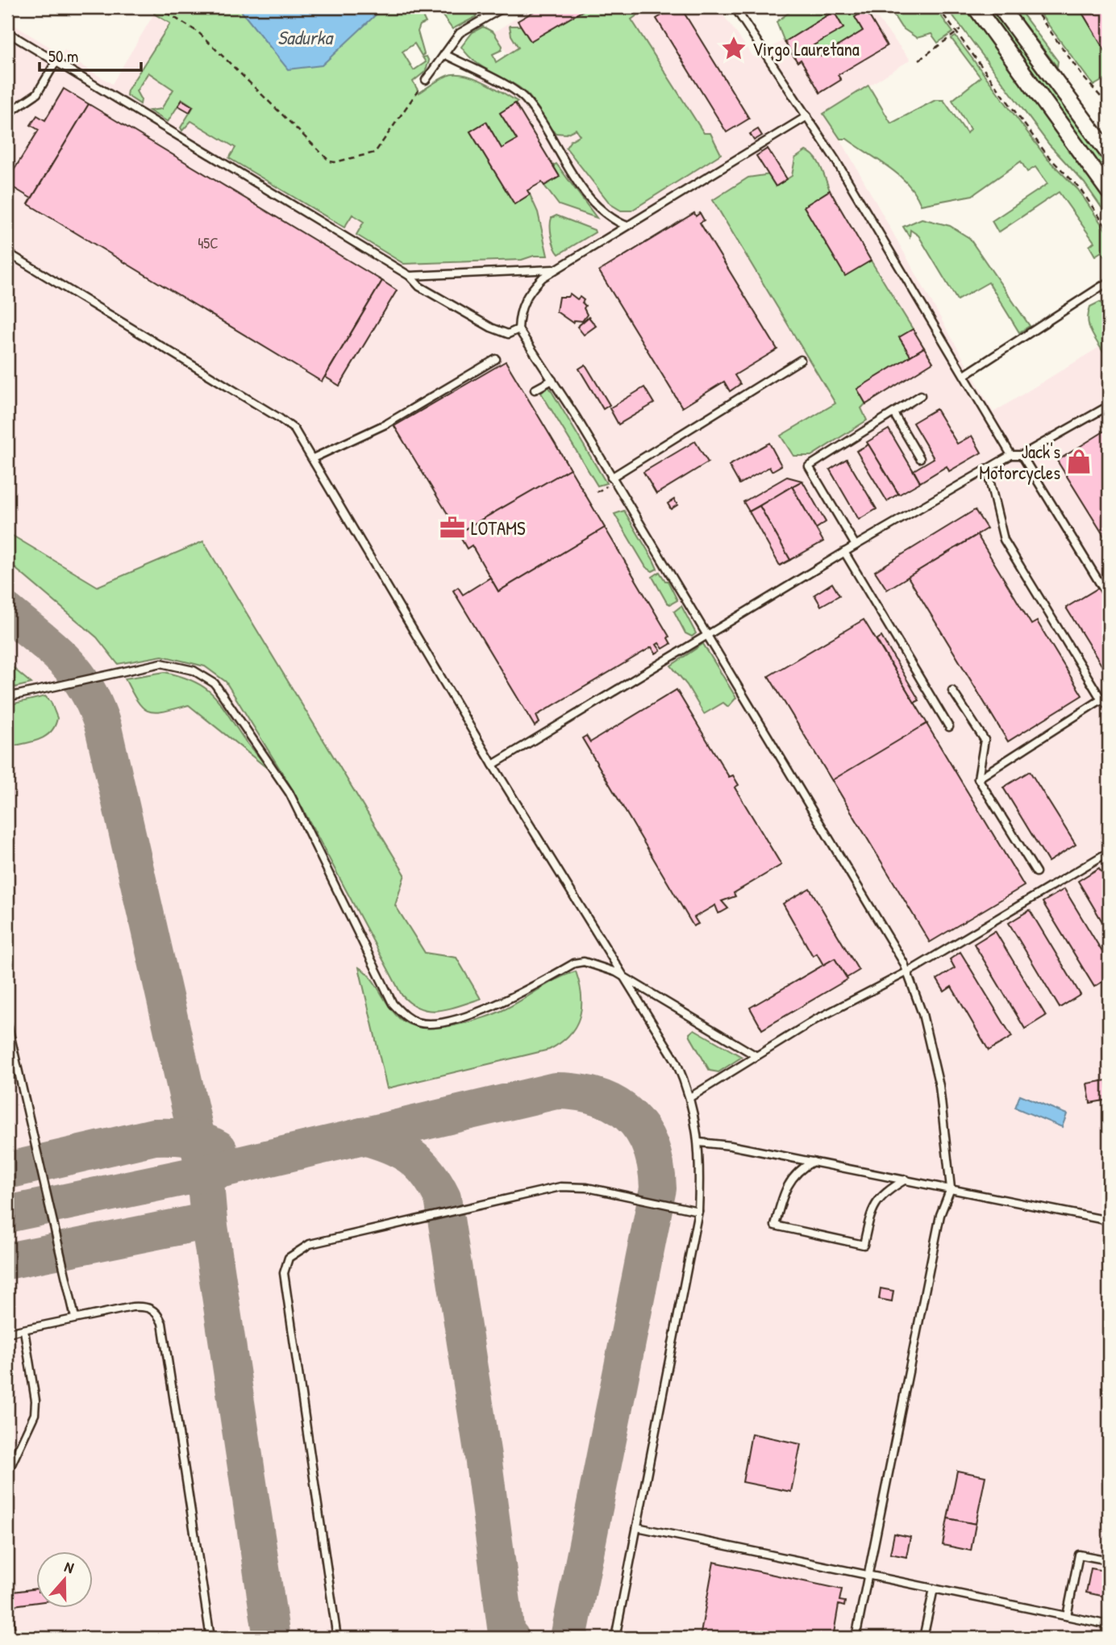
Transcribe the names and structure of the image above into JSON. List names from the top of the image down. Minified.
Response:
{"water":["Sadurka"],"places":{"place":["Virgo Lauretana"],"shop":["Jack's Motorcycles"],"office":["LOTAMS"]},"house_numbers":["45C"],"scale_bar":"50 m","north":"top"}
